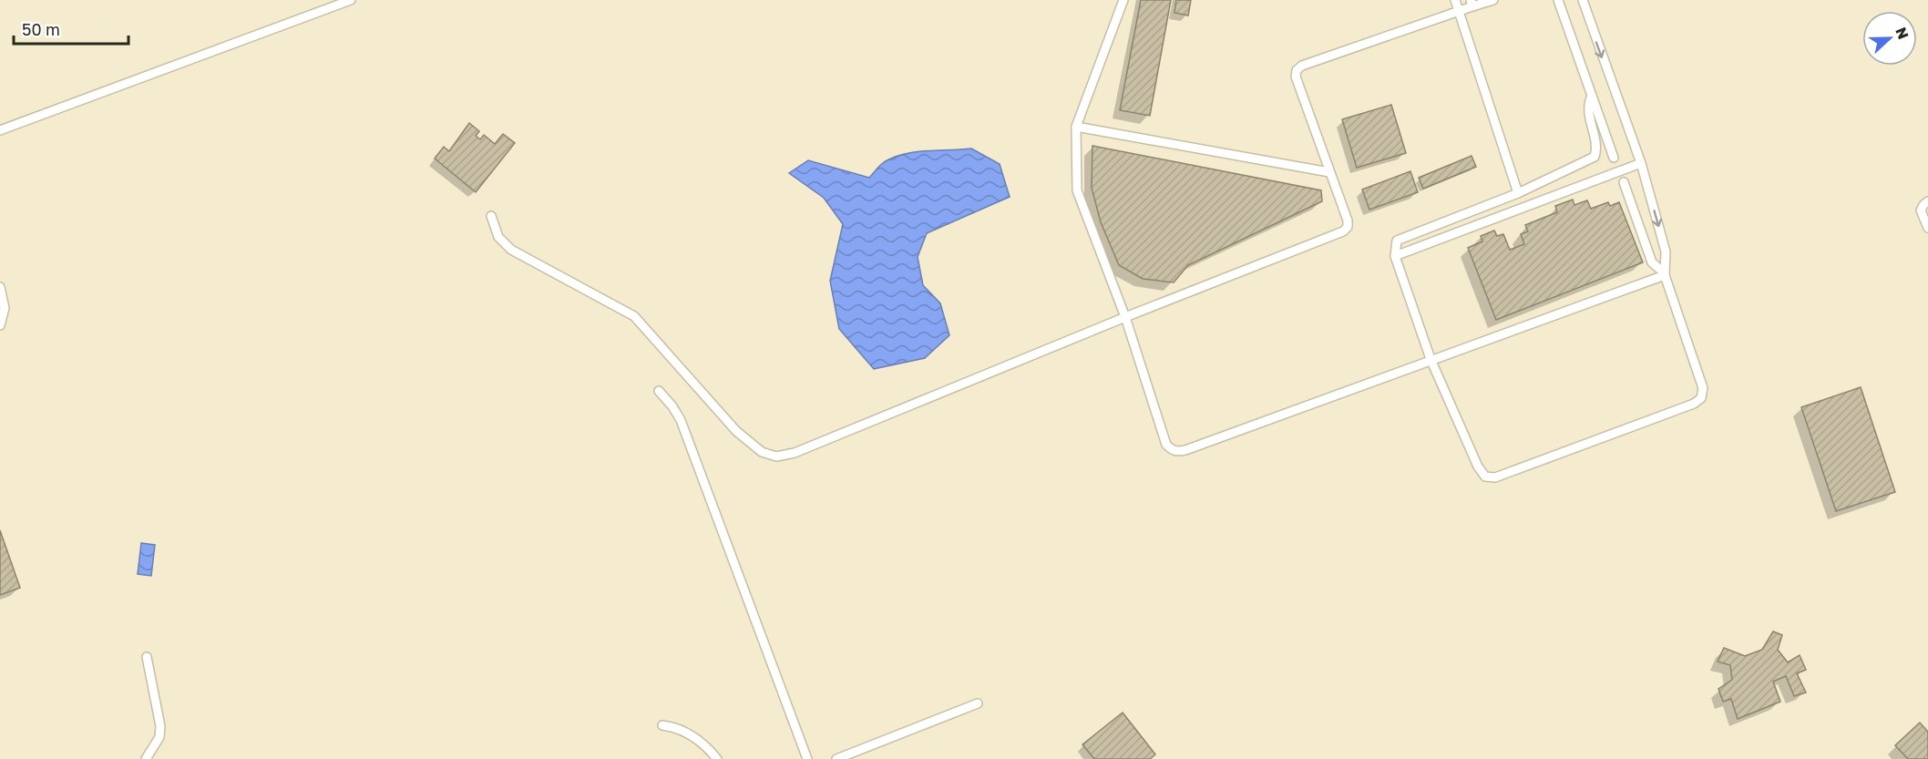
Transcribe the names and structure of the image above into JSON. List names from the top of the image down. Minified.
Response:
{"scale_bar":"50 m","north":"right"}
